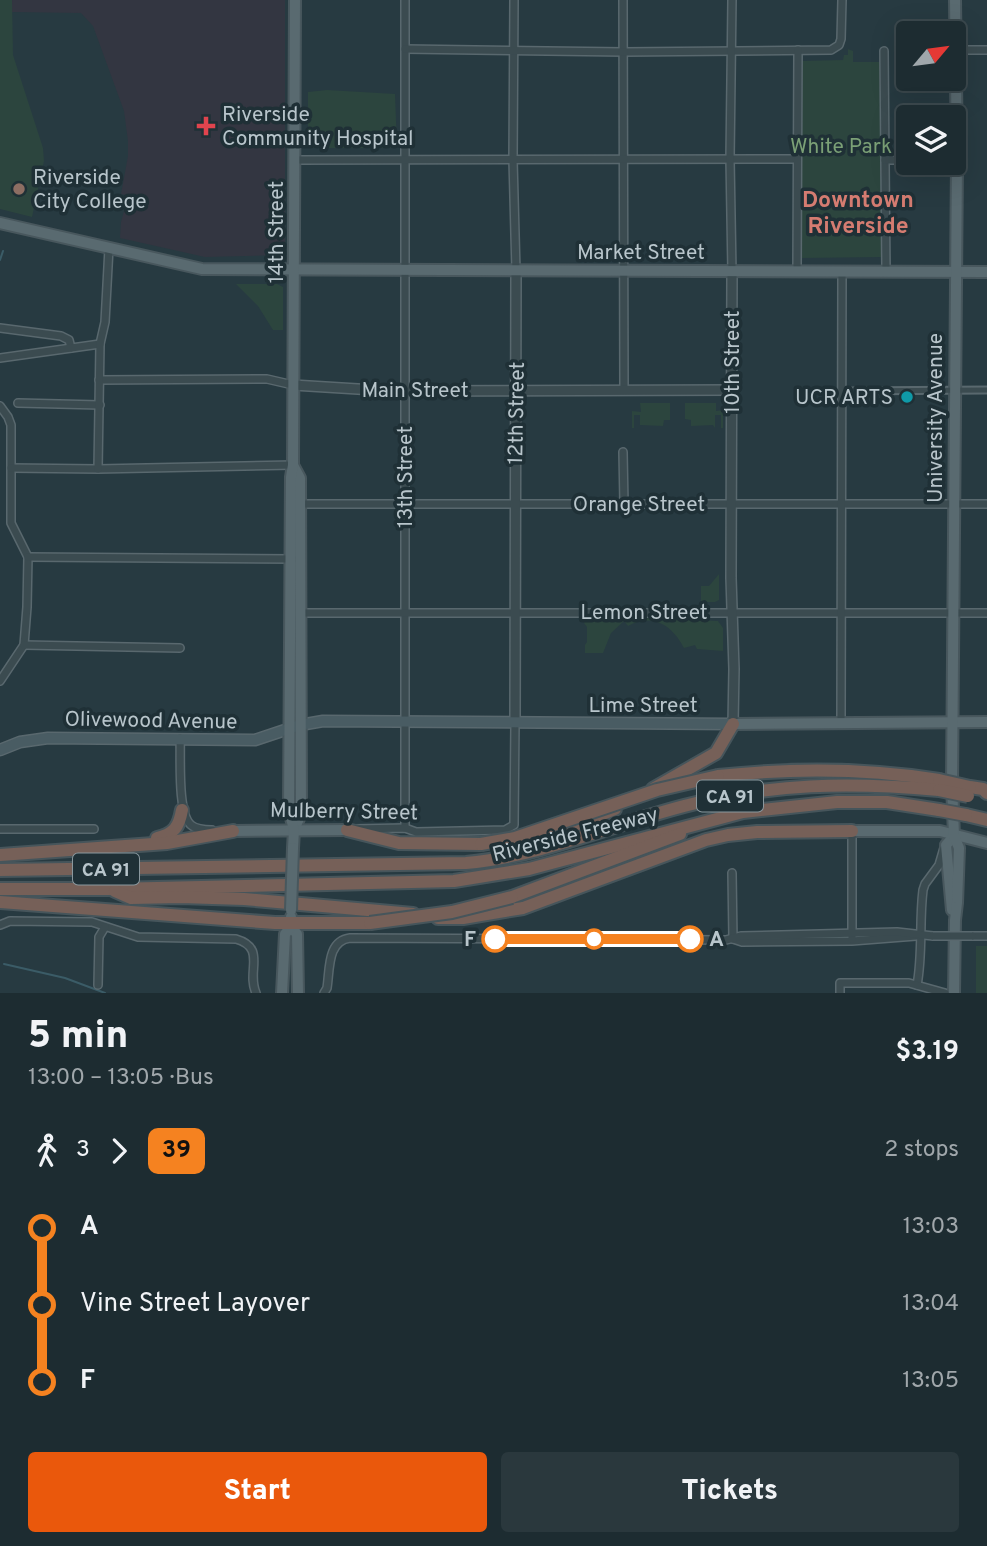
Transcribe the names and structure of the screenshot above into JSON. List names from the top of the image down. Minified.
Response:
{"streets":{"highway":["CA 91","Riverside Freeway"],"main road":["14th Street","Market Street","University Avenue","Lime Street","Olivewood Avenue","Mulberry Street"],"street":["10th Street","Main Street","12th Street","13th Street","Orange Street","Lemon Street"]},"crossings":[["14th Street","Market Street"],["14th Street","Main Street"],["14th Street","Orange Street"],["14th Street","Lemon Street"],["14th Street","Lime Street"],["14th Street","Olivewood Avenue"],["14th Street","Mulberry Street"],["Market Street","10th Street"],["Market Street","12th Street"],["Market Street","University Avenue"],["Market Street","13th Street"],["10th Street","Main Street"],["10th Street","Orange Street"],["10th Street","Lemon Street"],["10th Street","Lime Street"],["Main Street","12th Street"],["Main Street","13th Street"],["12th Street","Orange Street"],["12th Street","Lemon Street"],["12th Street","Lime Street"],["12th Street","Mulberry Street"],["University Avenue","Orange Street"],["University Avenue","Lemon Street"],["University Avenue","Lime Street"],["13th Street","Orange Street"],["13th Street","Lemon Street"],["13th Street","Lime Street"],["13th Street","Mulberry Street"],["Lime Street","Olivewood Avenue"]],"districts":["Downtown Riverside"],"parks":["White Park"],"places":{"health":["Riverside Community Hospital"],"other":["Riverside City College","UCR ARTS","F","A"]},"lines":["bus line 39"],"north":"top right","page":{"heading":["5 min","13:00 – 13:05 · Bus","$3.19"],"legs":["3","39","2 stops"],"list":[{"name":"A","value":"13:03"},{"name":"Vine Street Layover","value":"13:04"},{"name":"F","value":"13:05"}],"buttons":["Start","Tickets"]}}
